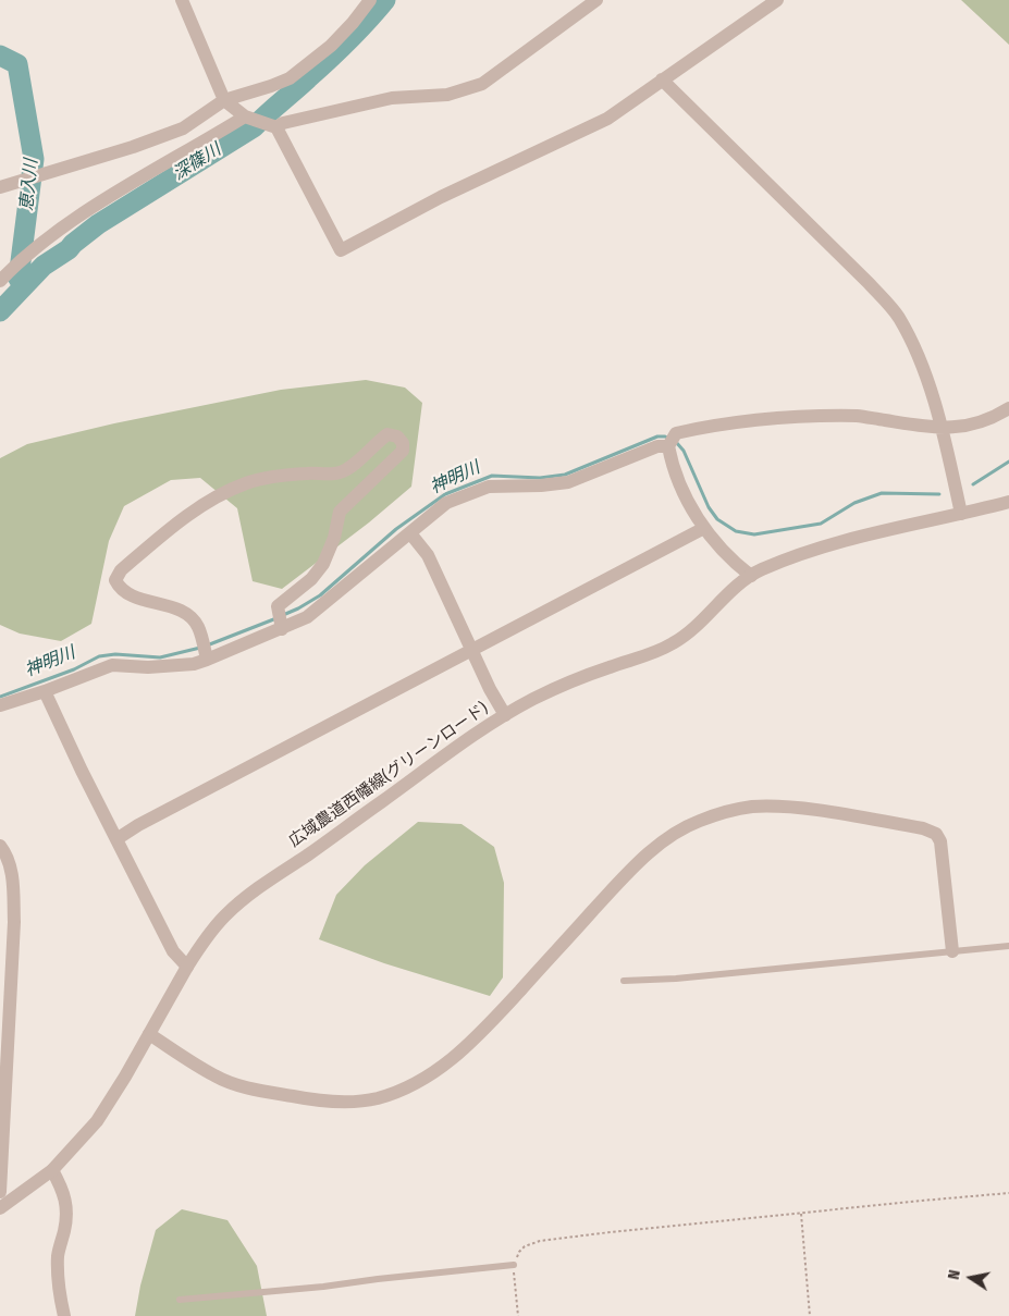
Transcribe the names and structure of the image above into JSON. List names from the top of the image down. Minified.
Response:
{"streets":{"street":["広域農道西幡線(グリーンロード)"]},"water":["深篠川","恵入川","神明川"],"north":"left"}
